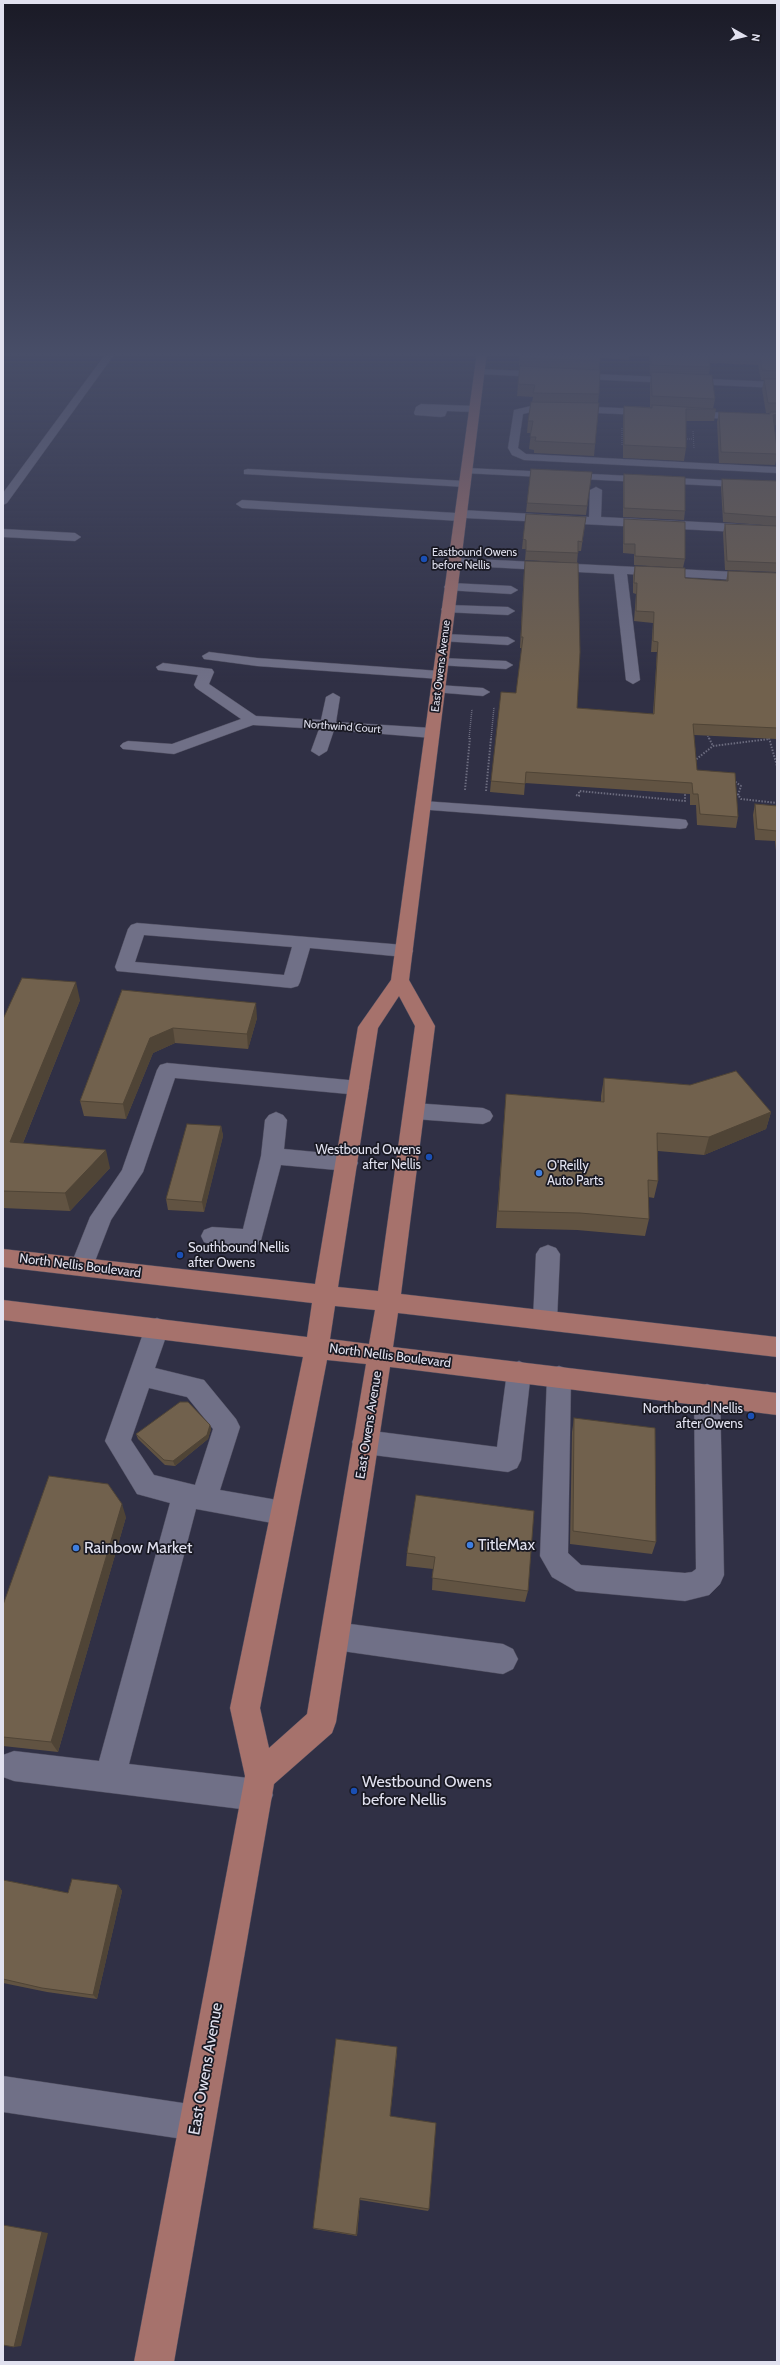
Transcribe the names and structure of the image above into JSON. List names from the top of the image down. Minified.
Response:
{"streets":{"main road":["East Owens Avenue","North Nellis Boulevard"],"street":["Northwind Court"]},"crossings":[["East Owens Avenue","Northwind Court"],["East Owens Avenue","North Nellis Boulevard"]],"places":["Eastbound Owens before Nellis","Westbound Owens after Nellis","O'Reilly Auto Parts","Southbound Nellis after Owens","Northbound Nellis after Owens","TitleMax","Rainbow Market","Westbound Owens before Nellis"],"north":"right"}
